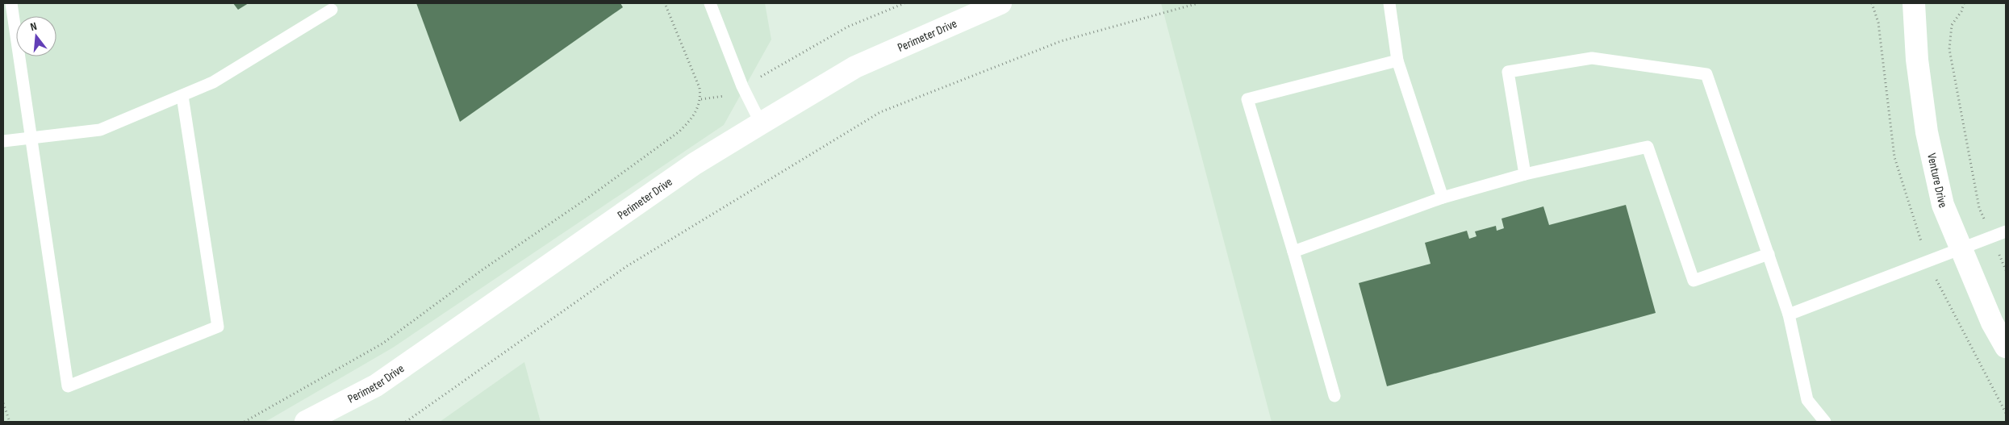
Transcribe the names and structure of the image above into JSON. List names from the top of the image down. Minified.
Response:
{"streets":{"main road":["Perimeter Drive","Venture Drive"]},"north":"top"}
